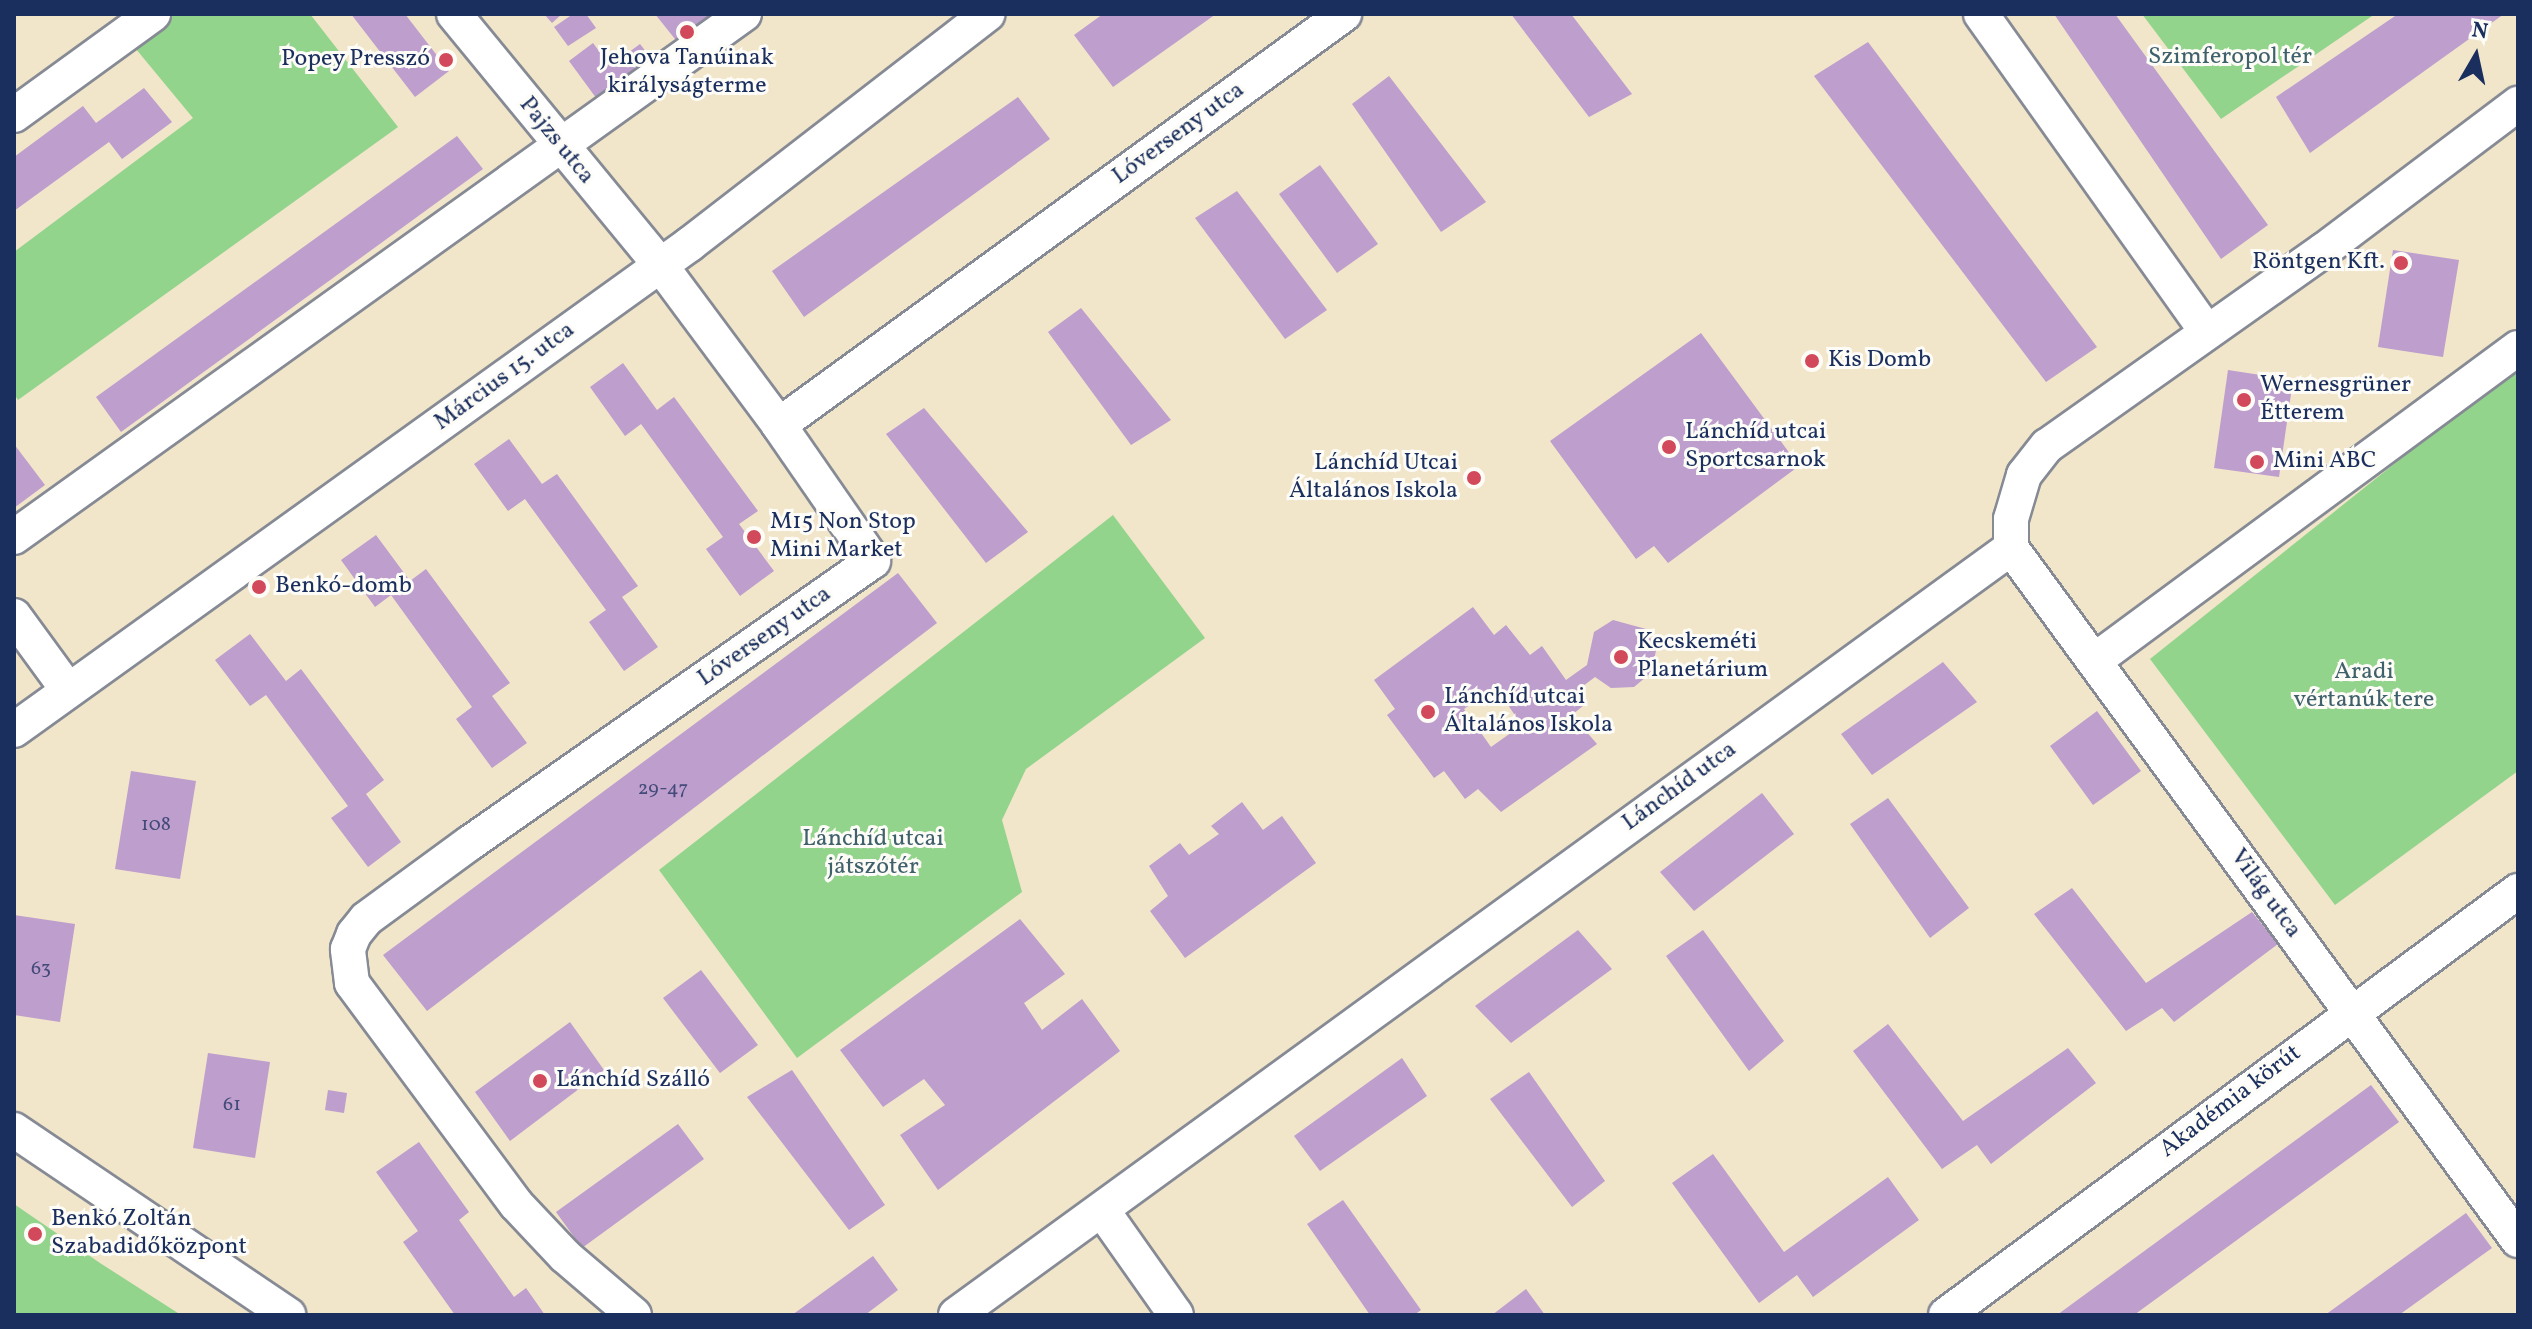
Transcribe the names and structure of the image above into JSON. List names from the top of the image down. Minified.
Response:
{"streets":{"street":["Lóverseny utca","Pajzs utca","Március 15. utca","Lánchíd utca","Világ utca","Akadémia körút"]},"crossings":[["Lóverseny utca","Pajzs utca"],["Pajzs utca","Március 15. utca"],["Lánchíd utca","Világ utca"],["Világ utca","Akadémia körút"]],"parks":["Szimferopol tér","Aradi vértanúk tere","Lánchíd utcai játszótér"],"places":["Jehova Tanúinak királyságterme","Popey Presszó","Röntgen Kft.","Kis Domb","Wernesgrüner Étterem","Lánchíd utcai Sportcsarnok","Mini ABC","Lánchíd Utcai Általános Iskola","M15 Non Stop Mini Market","Benkó-domb","Kecskeméti Planetárium","Lánchíd utcai Általános Iskola","Lánchíd Szálló","Benkó Zoltán Szabadidőközpont"],"house_numbers":["29-47","108","63","61"],"north":"top"}
